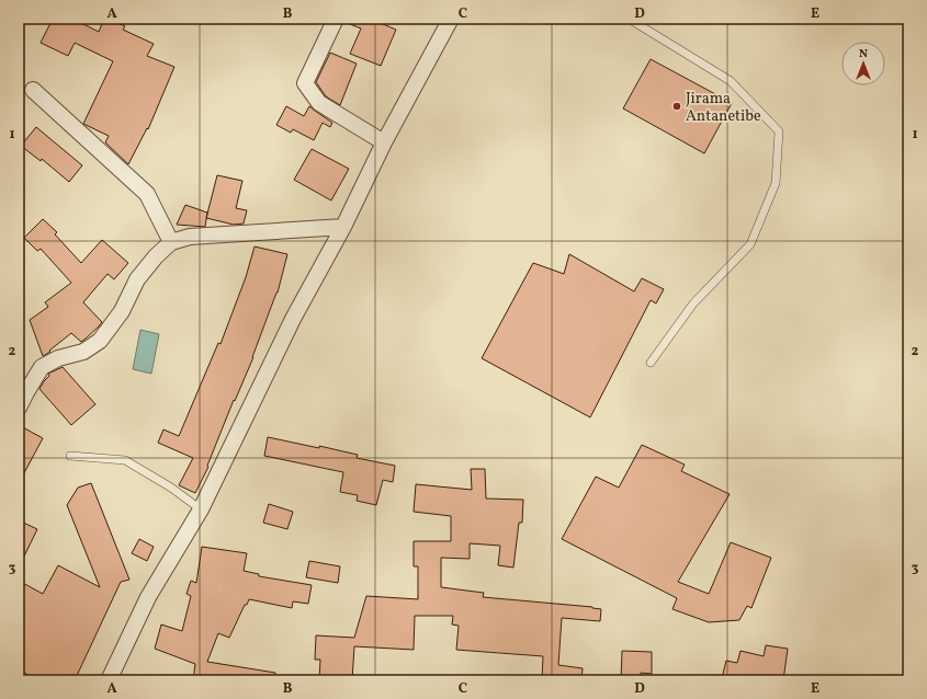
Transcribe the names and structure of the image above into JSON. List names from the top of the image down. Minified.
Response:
{"places":["Jirama Antanetibe"],"north":"top","grid":{"columns":["A","B","C","D","E"],"rows":["1","2","3"]}}
